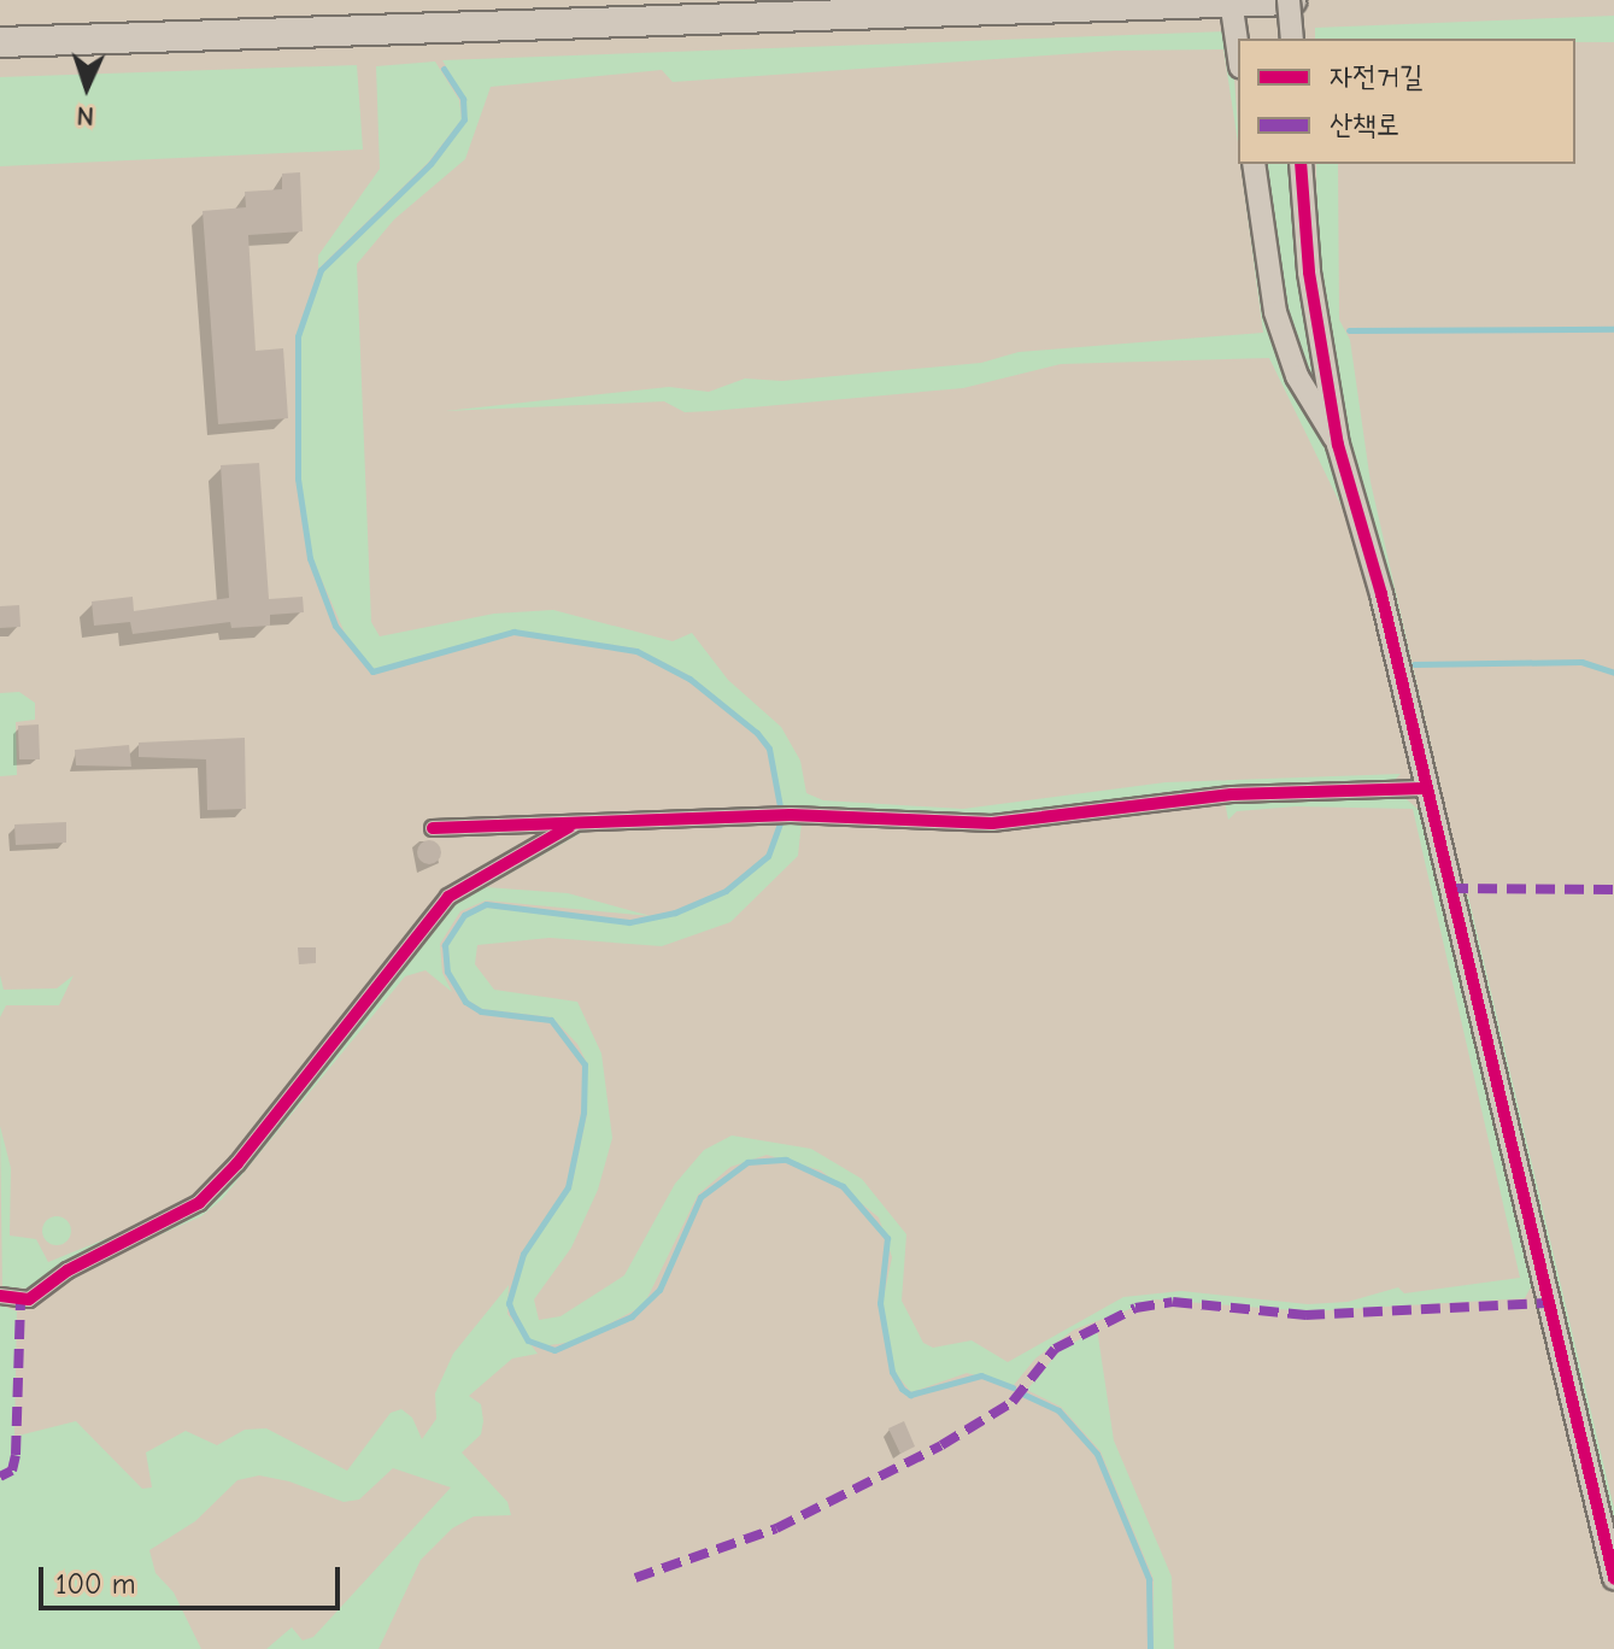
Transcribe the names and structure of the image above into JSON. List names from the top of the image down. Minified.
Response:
{"legend":["자전거길","산책로"],"scale_bar":"100 m","north":"bottom"}
